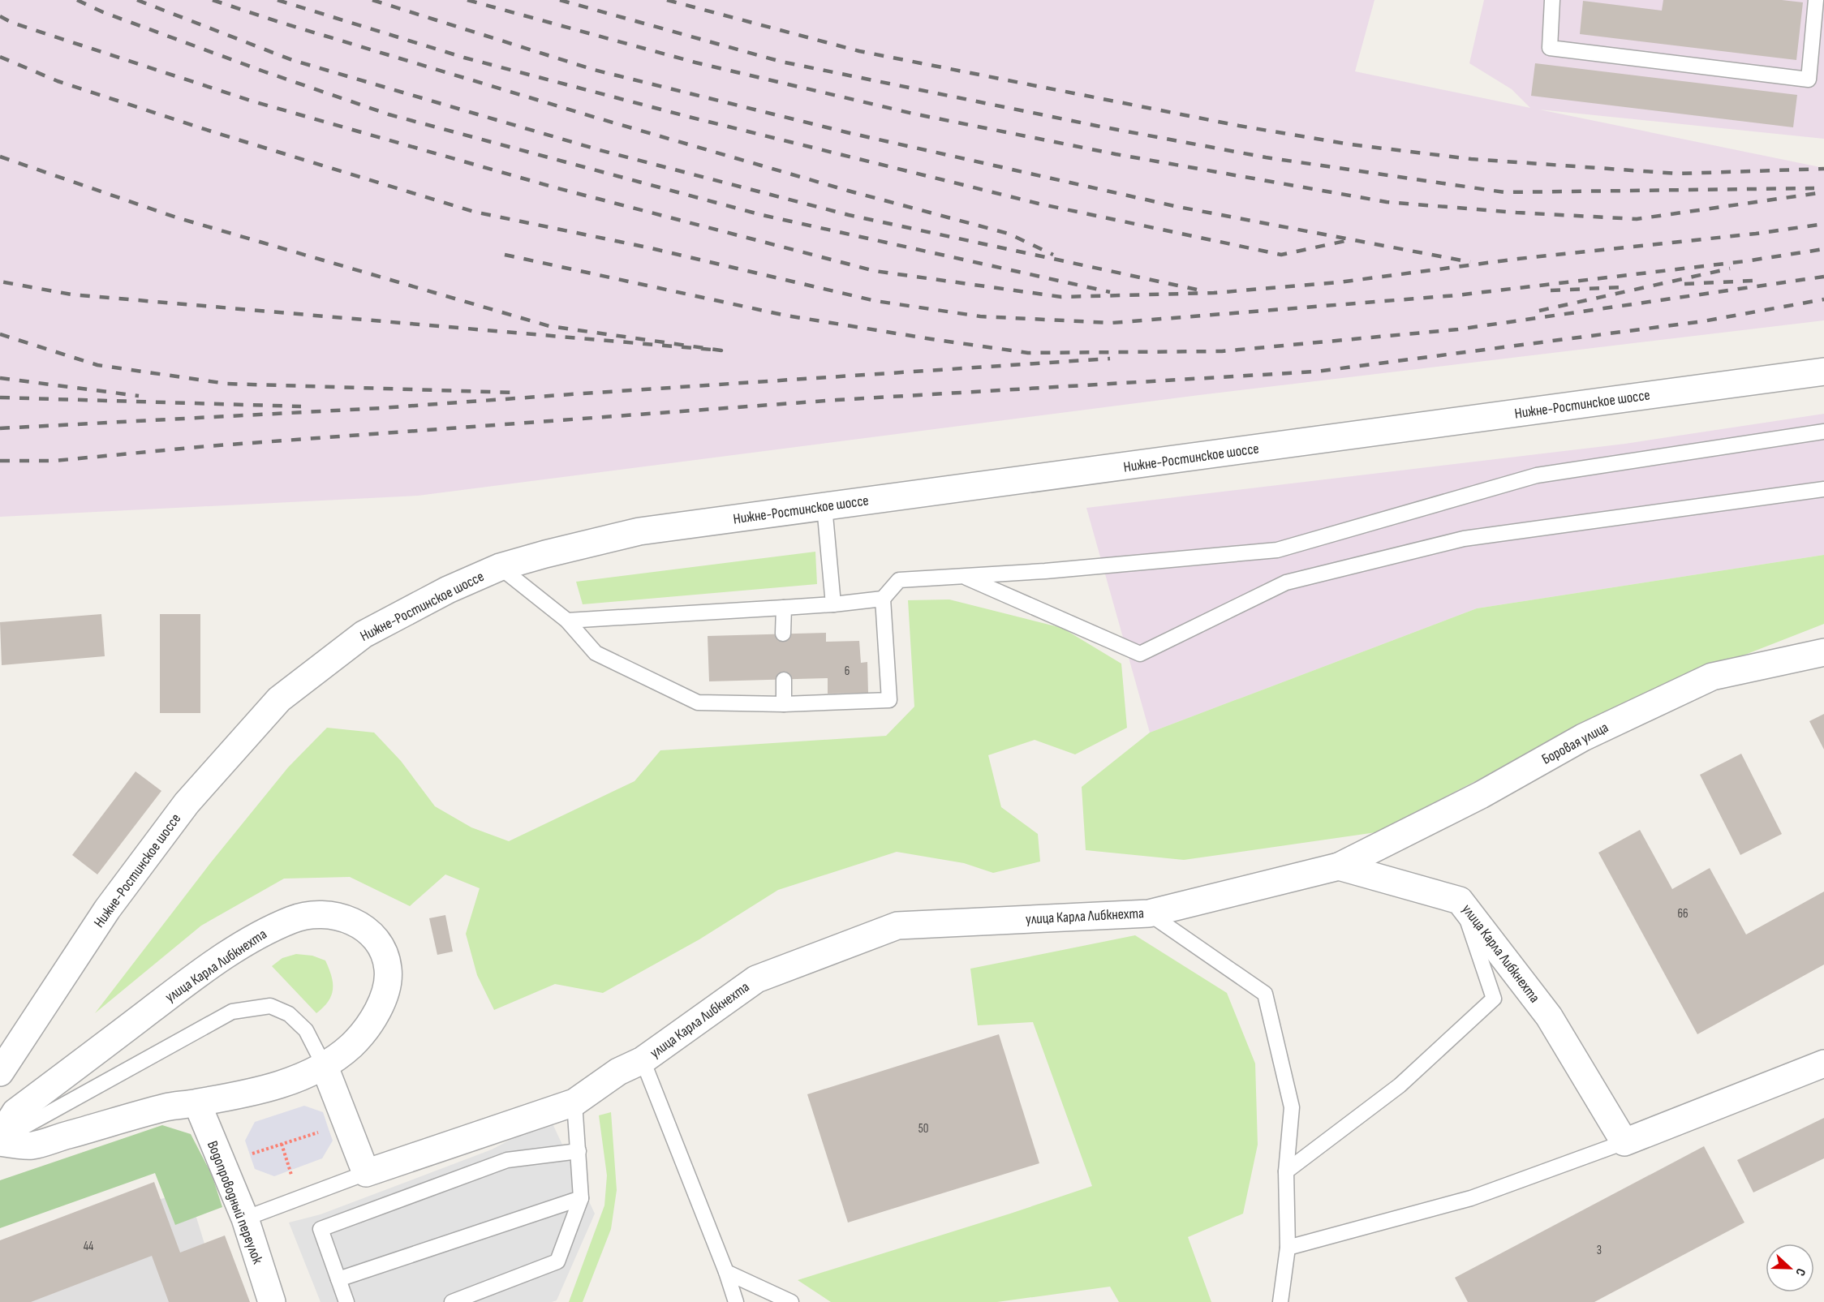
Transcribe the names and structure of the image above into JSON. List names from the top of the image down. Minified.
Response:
{"streets":{"street":["Нижне-Ростинское шоссе","Боровая улица","улица Карла Либкнехта","Водопроводный переулок"]},"crossings":[["Боровая улица","улица Карла Либкнехта"],["улица Карла Либкнехта","Водопроводный переулок"]],"house_numbers":["6","66","50","44","3"],"north":"right"}
